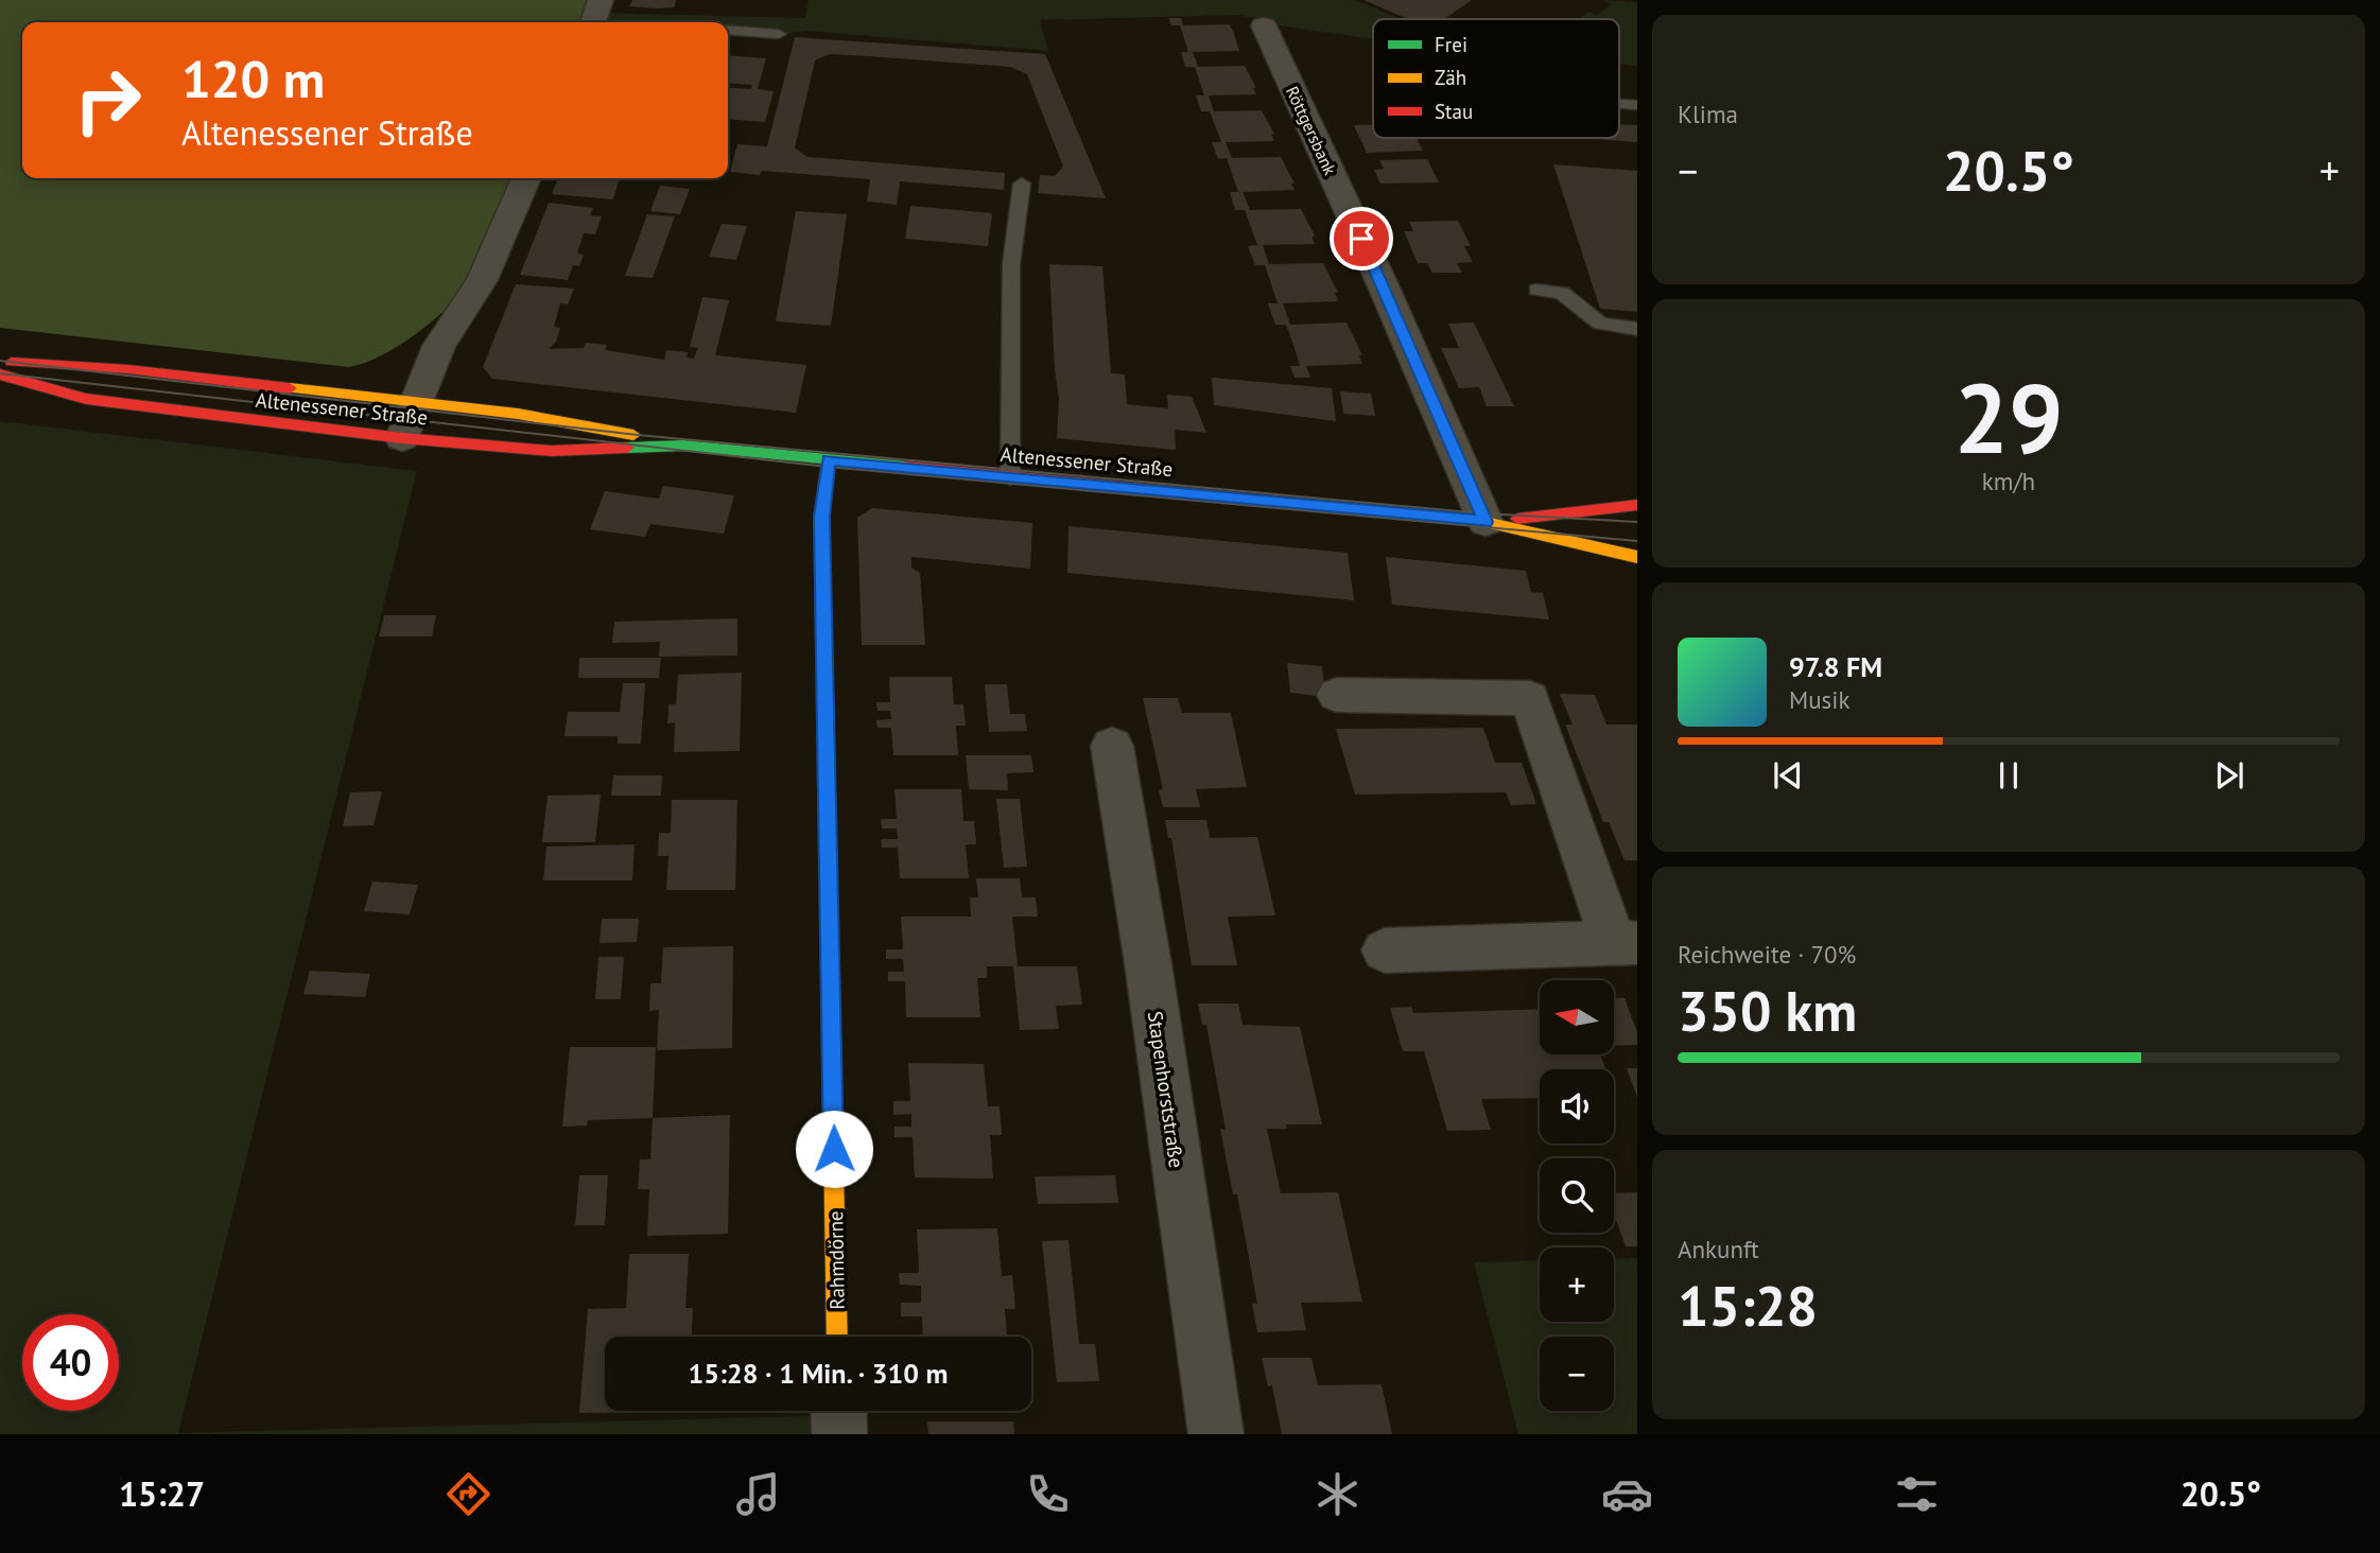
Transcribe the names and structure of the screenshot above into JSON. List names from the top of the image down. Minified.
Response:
{"streets":{"main road":["Altenessener Straße","Rahmdörne"],"street":["Röttgersbank","Stapenhorststraße"]},"crossings":[["Röttgersbank","Altenessener Straße"],["Altenessener Straße","Rahmdörne"]],"legend":["Frei","Zäh","Stau"],"north":"left","page":{"tile":["Klima",["29","km/h"],["Reichweite · 70%","350 km"],["Ankunft","15:28"]],"turn":["120 m","Altenessener Straße"],"heat":["−","20.5°","+"],"song":["97.8 FM","Musik"],"map_buttons":["+","−"],"limit":"40","trip":"15:28 · 1 Min. · 310 m","tabs":["15:27","20.5°"]}}
